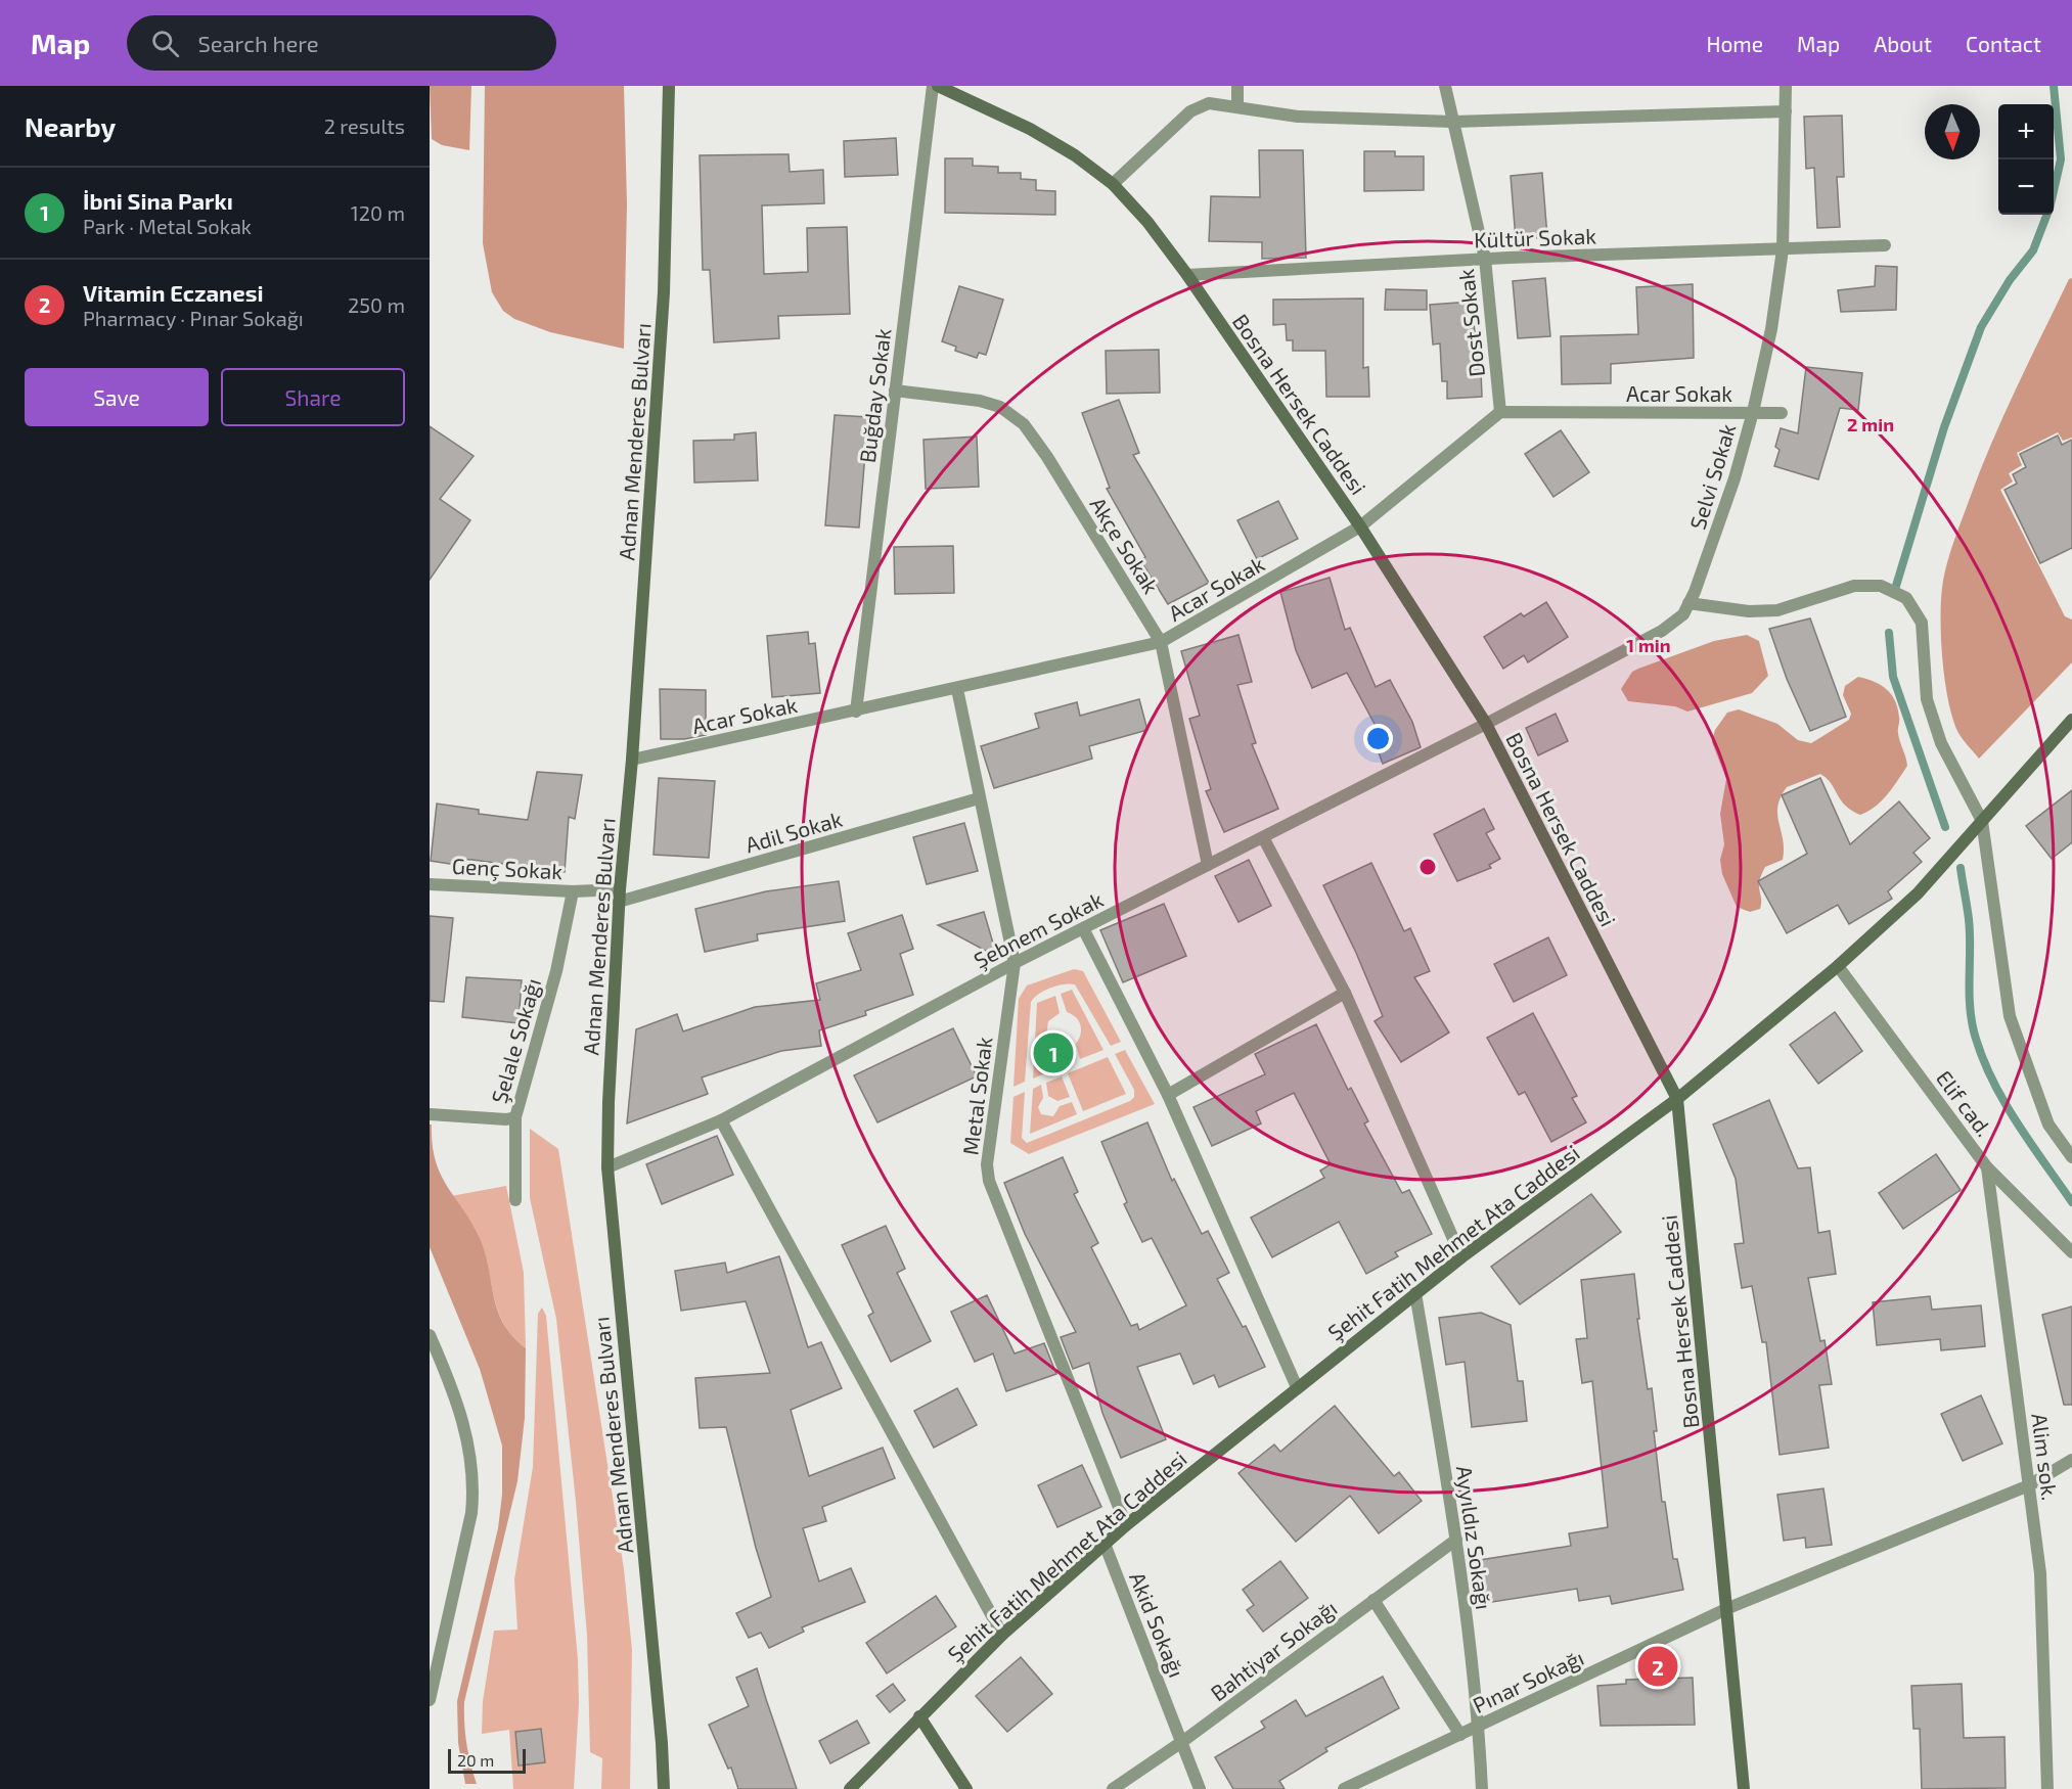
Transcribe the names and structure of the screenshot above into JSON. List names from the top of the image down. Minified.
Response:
{"streets":{"main road":["Bosna Hersek Caddesi","Adnan Menderes Bulvarı","Şehit Fatih Mehmet Ata Caddesi"],"street":["Kültür Sokak","Dost Sokak","Acar Sokak","Buğday Sokak","Selvi Sokak","Akçe Sokak","Adil Sokak","Genç Sokak","Şebnem Sokak","Şelale Sokağı","Metal Sokak","Elif cad.","Alim sok.","Ayyıldız Sokağı","Akid Sokağı","Bahtiyar Sokağı","Pınar Sokağı"]},"crossings":[["Kültür Sokak","Dost Sokak"],["Kültür Sokak","Bosna Hersek Caddesi"],["Kültür Sokak","Selvi Sokak"],["Dost Sokak","Acar Sokak"],["Acar Sokak","Buğday Sokak"],["Acar Sokak","Bosna Hersek Caddesi"],["Acar Sokak","Adnan Menderes Bulvarı"],["Acar Sokak","Selvi Sokak"],["Acar Sokak","Akçe Sokak"],["Acar Sokak","Metal Sokak"],["Buğday Sokak","Akçe Sokak"],["Bosna Hersek Caddesi","Selvi Sokak"],["Bosna Hersek Caddesi","Şebnem Sokak"],["Bosna Hersek Caddesi","Şehit Fatih Mehmet Ata Caddesi"],["Bosna Hersek Caddesi","Pınar Sokağı"],["Adnan Menderes Bulvarı","Adil Sokak"],["Adnan Menderes Bulvarı","Genç Sokak"],["Adnan Menderes Bulvarı","Şebnem Sokak"],["Selvi Sokak","Şebnem Sokak"],["Akçe Sokak","Şebnem Sokak"],["Adil Sokak","Genç Sokak"],["Adil Sokak","Metal Sokak"],["Genç Sokak","Şelale Sokağı"],["Şebnem Sokak","Metal Sokak"],["Metal Sokak","Şehit Fatih Mehmet Ata Caddesi"],["Elif cad.","Şehit Fatih Mehmet Ata Caddesi"],["Elif cad.","Alim sok."],["Şehit Fatih Mehmet Ata Caddesi","Ayyıldız Sokağı"],["Şehit Fatih Mehmet Ata Caddesi","Akid Sokağı"],["Alim sok.","Pınar Sokağı"],["Ayyıldız Sokağı","Bahtiyar Sokağı"],["Ayyıldız Sokağı","Pınar Sokağı"],["Akid Sokağı","Bahtiyar Sokağı"]],"scale_bar":"20 m","north":"bottom","page":{"header":"Map","search":"Search here","nav":["Home","Map","About","Contact"],"heading":["Nearby","2 results"],"map_buttons":["+","−"],"list":[{"mark":"1","name":"İbni Sina Parkı","note":"Park · Metal Sokak","value":"120 m"},{"mark":"2","name":"Vitamin Eczanesi","note":"Pharmacy · Pınar Sokağı","value":"250 m"}],"buttons":["Save","Share"],"pins":["1","2"],"scale":"20 m"},"rings":["2 min","1 min"]}
